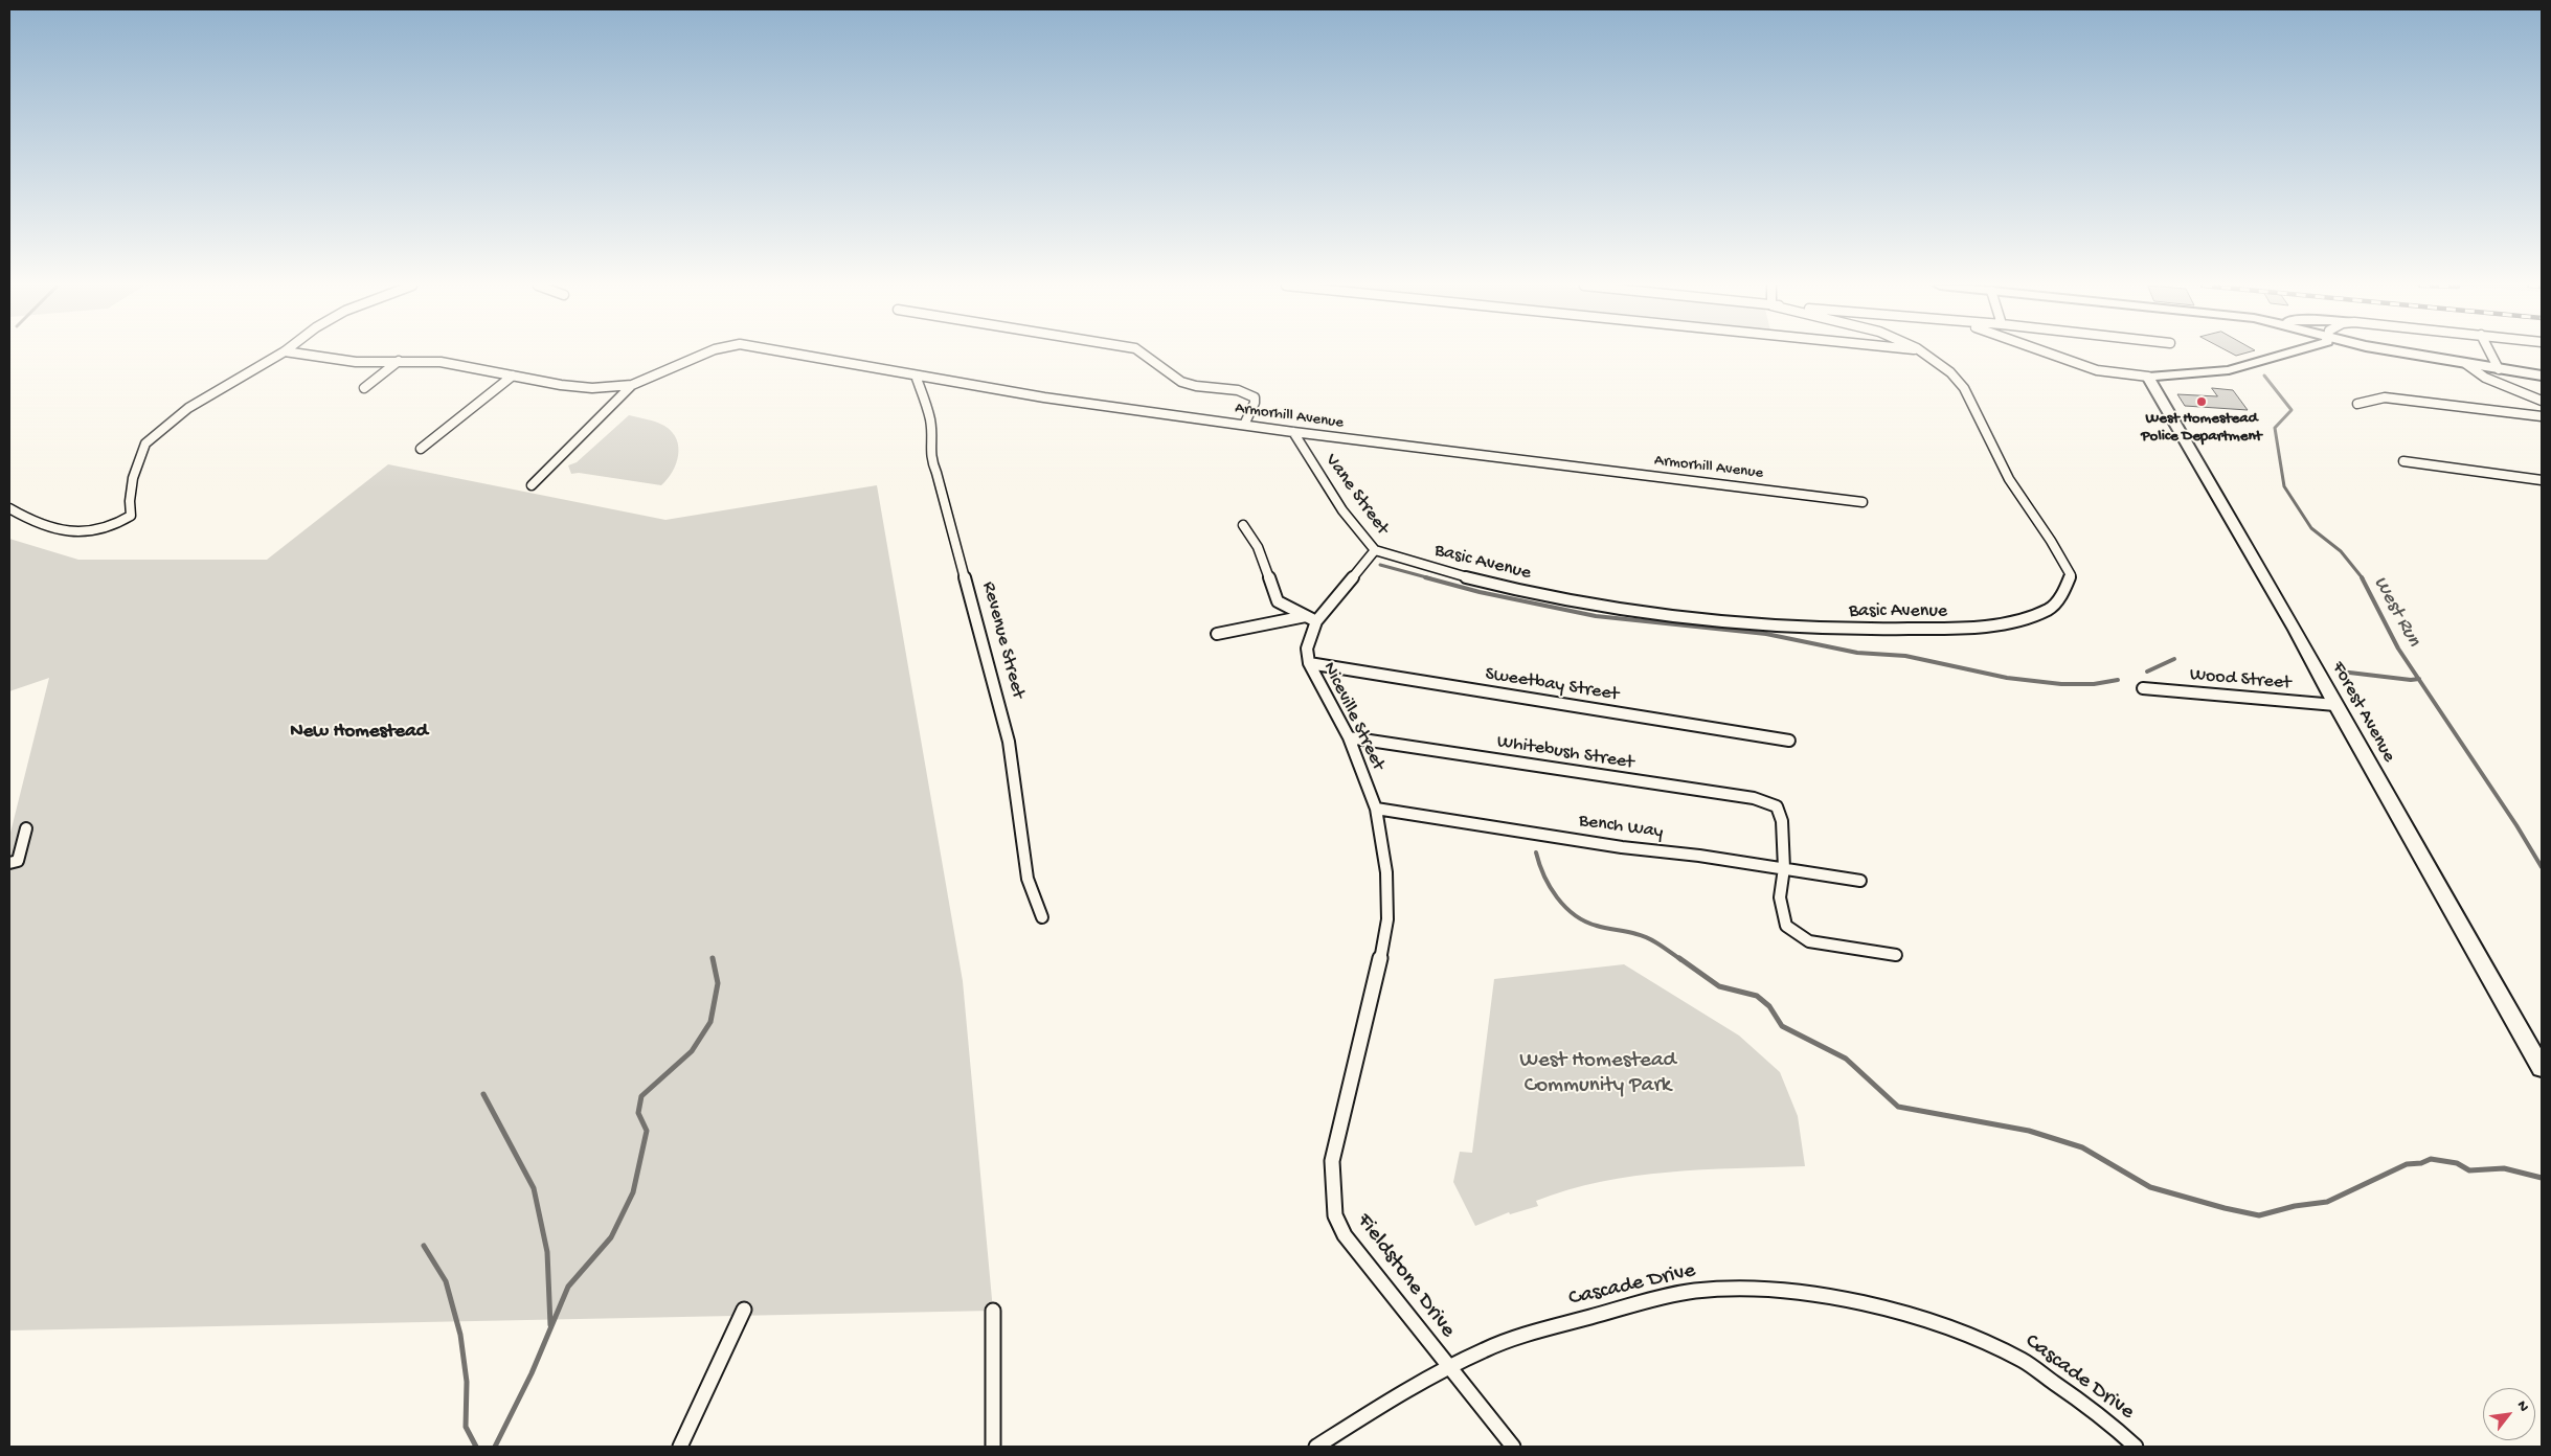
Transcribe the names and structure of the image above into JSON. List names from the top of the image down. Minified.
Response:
{"streets":{"street":["Armorhill Avenue","Vane Street","Basic Avenue","Revenue Street","Wood Street","Sweetbay Street","Forest Avenue","Niceville Street","Whitebush Street","Bench Way","Fieldstone Drive","Cascade Drive"]},"crossings":[["Armorhill Avenue","Vane Street"],["Armorhill Avenue","Revenue Street"],["Vane Street","Basic Avenue"],["Wood Street","Forest Avenue"],["Sweetbay Street","Niceville Street"],["Niceville Street","Whitebush Street"],["Niceville Street","Bench Way"],["Niceville Street","Fieldstone Drive"],["Whitebush Street","Bench Way"],["Fieldstone Drive","Cascade Drive"]],"districts":["New Homestead"],"water":["West Run"],"parks":["West Homestead Community Park"],"places":["West Homestead Police Department"],"north":"top right"}
